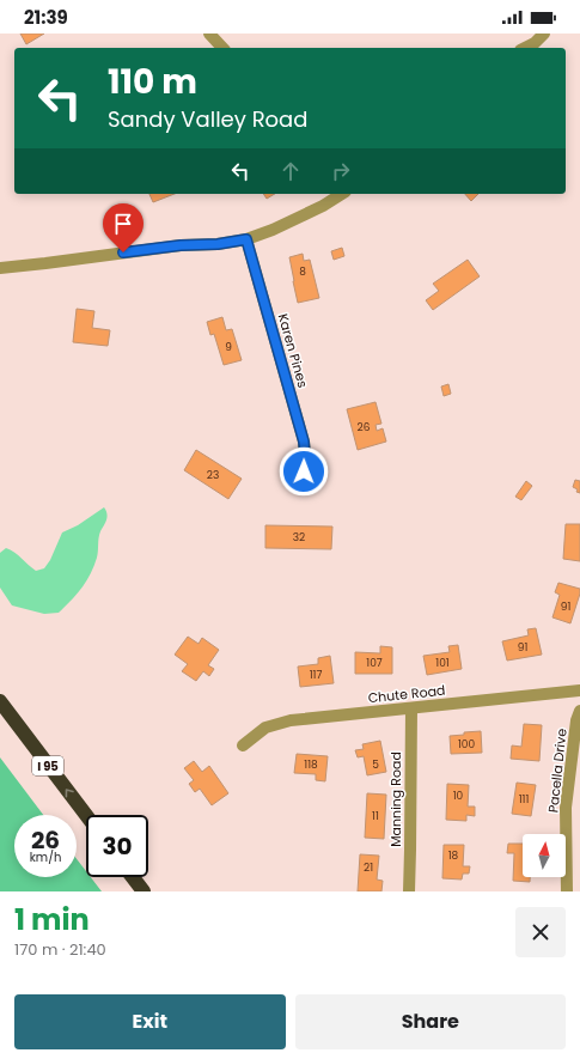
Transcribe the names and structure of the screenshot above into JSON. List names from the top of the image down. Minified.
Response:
{"streets":{"highway":["I 95"],"street":["Karen Pines","Chute Road","Pacella Drive","Manning Road"]},"crossings":[["Chute Road","Manning Road"]],"house_numbers":["8","9","26","23","32","91","91","107","101","117","100","118","5","10","111","11","18","21"],"north":"top","page":{"status":"21:39","turn":["110 m","Sandy Valley Road"],"speed":"26 km/h","limit":"30","heading":["1 min","170 m · 21:40"],"buttons":["Exit","Share"]}}
